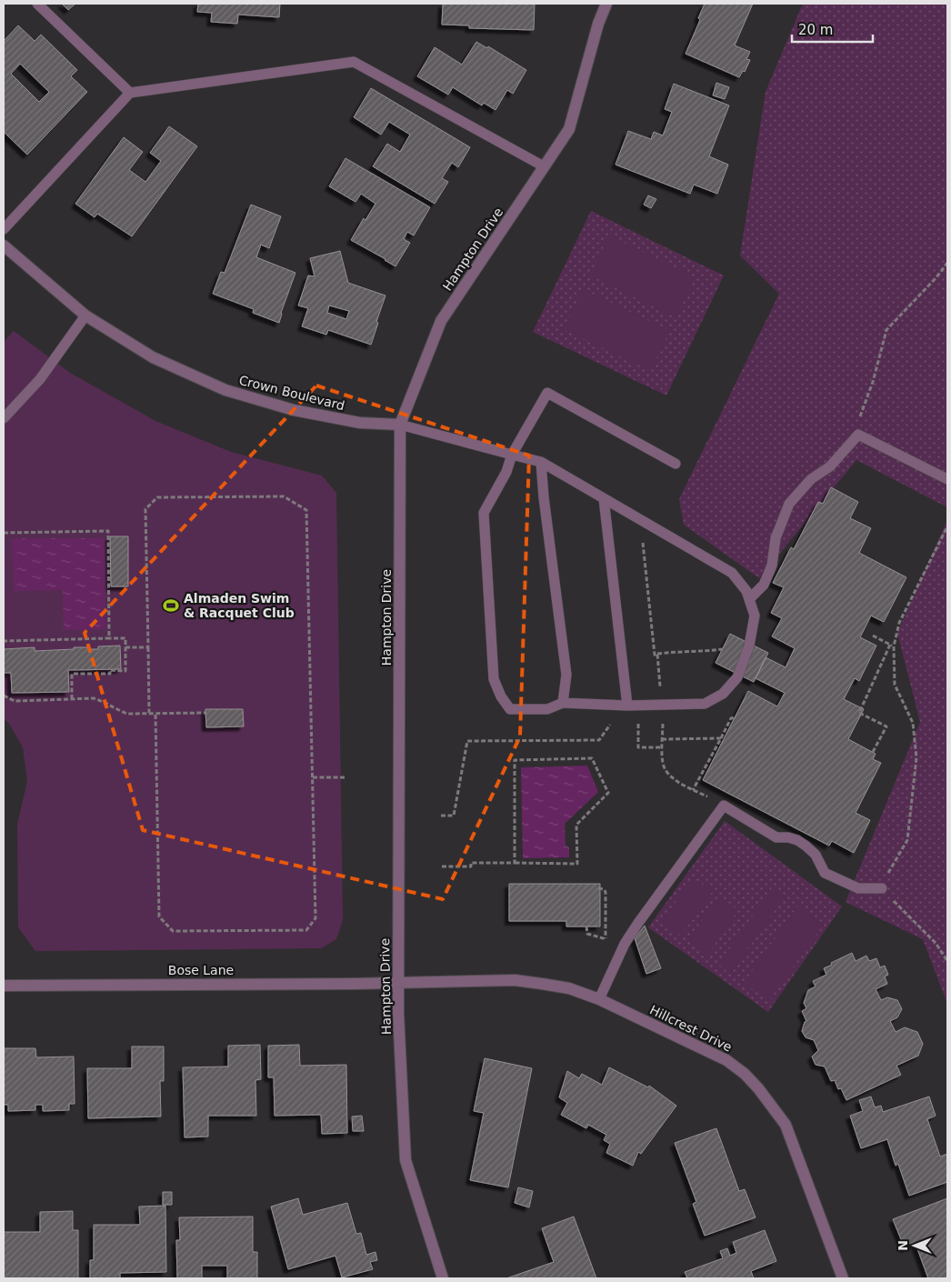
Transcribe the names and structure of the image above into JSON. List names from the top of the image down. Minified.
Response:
{"streets":{"street":["Hampton Drive","Crown Boulevard","Bose Lane","Hillcrest Drive"]},"crossings":[["Hampton Drive","Crown Boulevard"],["Hampton Drive","Bose Lane"],["Hampton Drive","Hillcrest Drive"],["Bose Lane","Hillcrest Drive"]],"places":{"sports":["Almaden Swim & Racquet Club"]},"scale_bar":"20 m","north":"left"}
